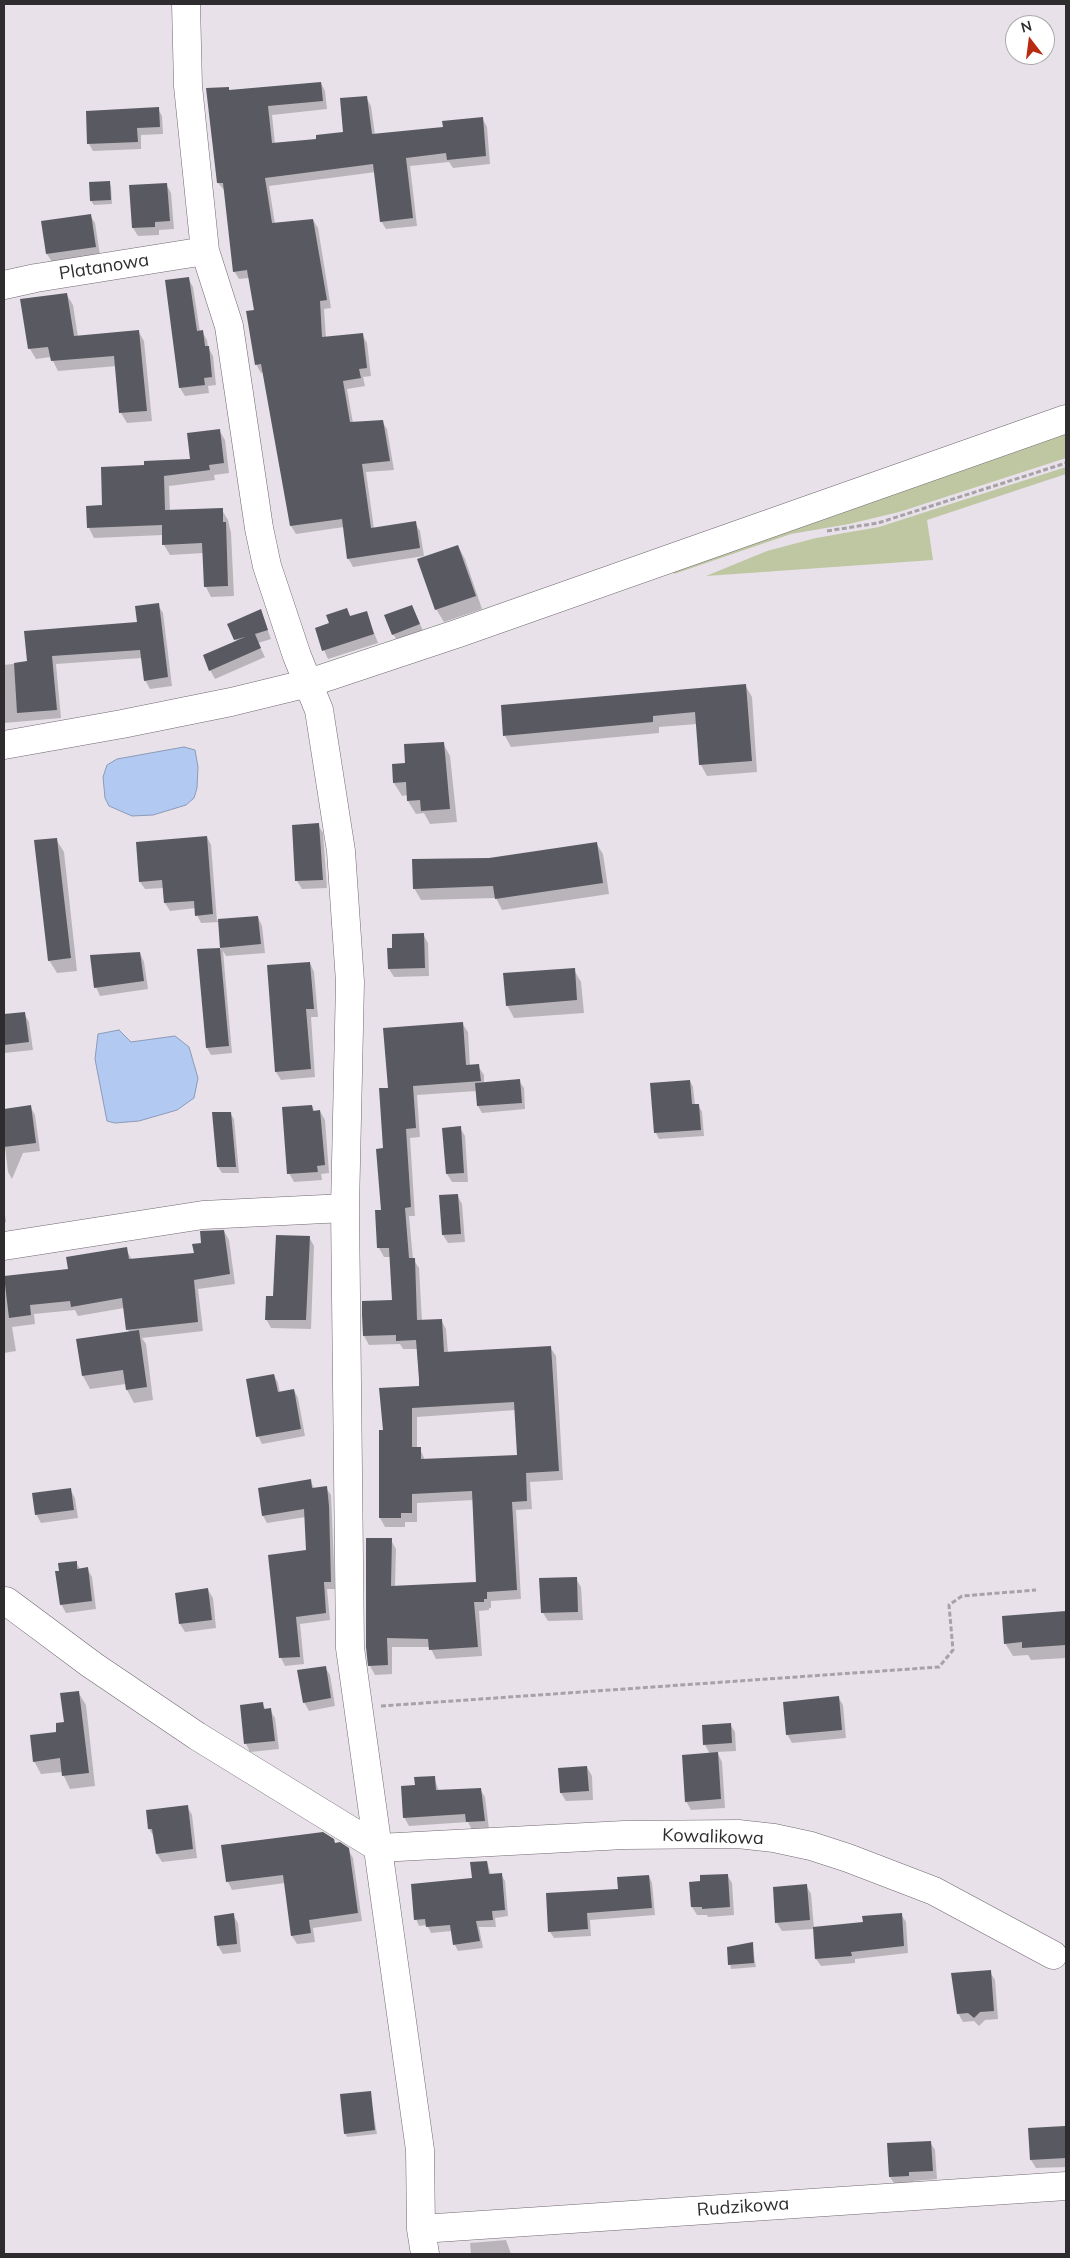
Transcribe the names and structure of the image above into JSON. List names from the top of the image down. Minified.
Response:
{"streets":{"street":["Platanowa","Kowalikowa","Rudzikowa"]},"north":"top"}
